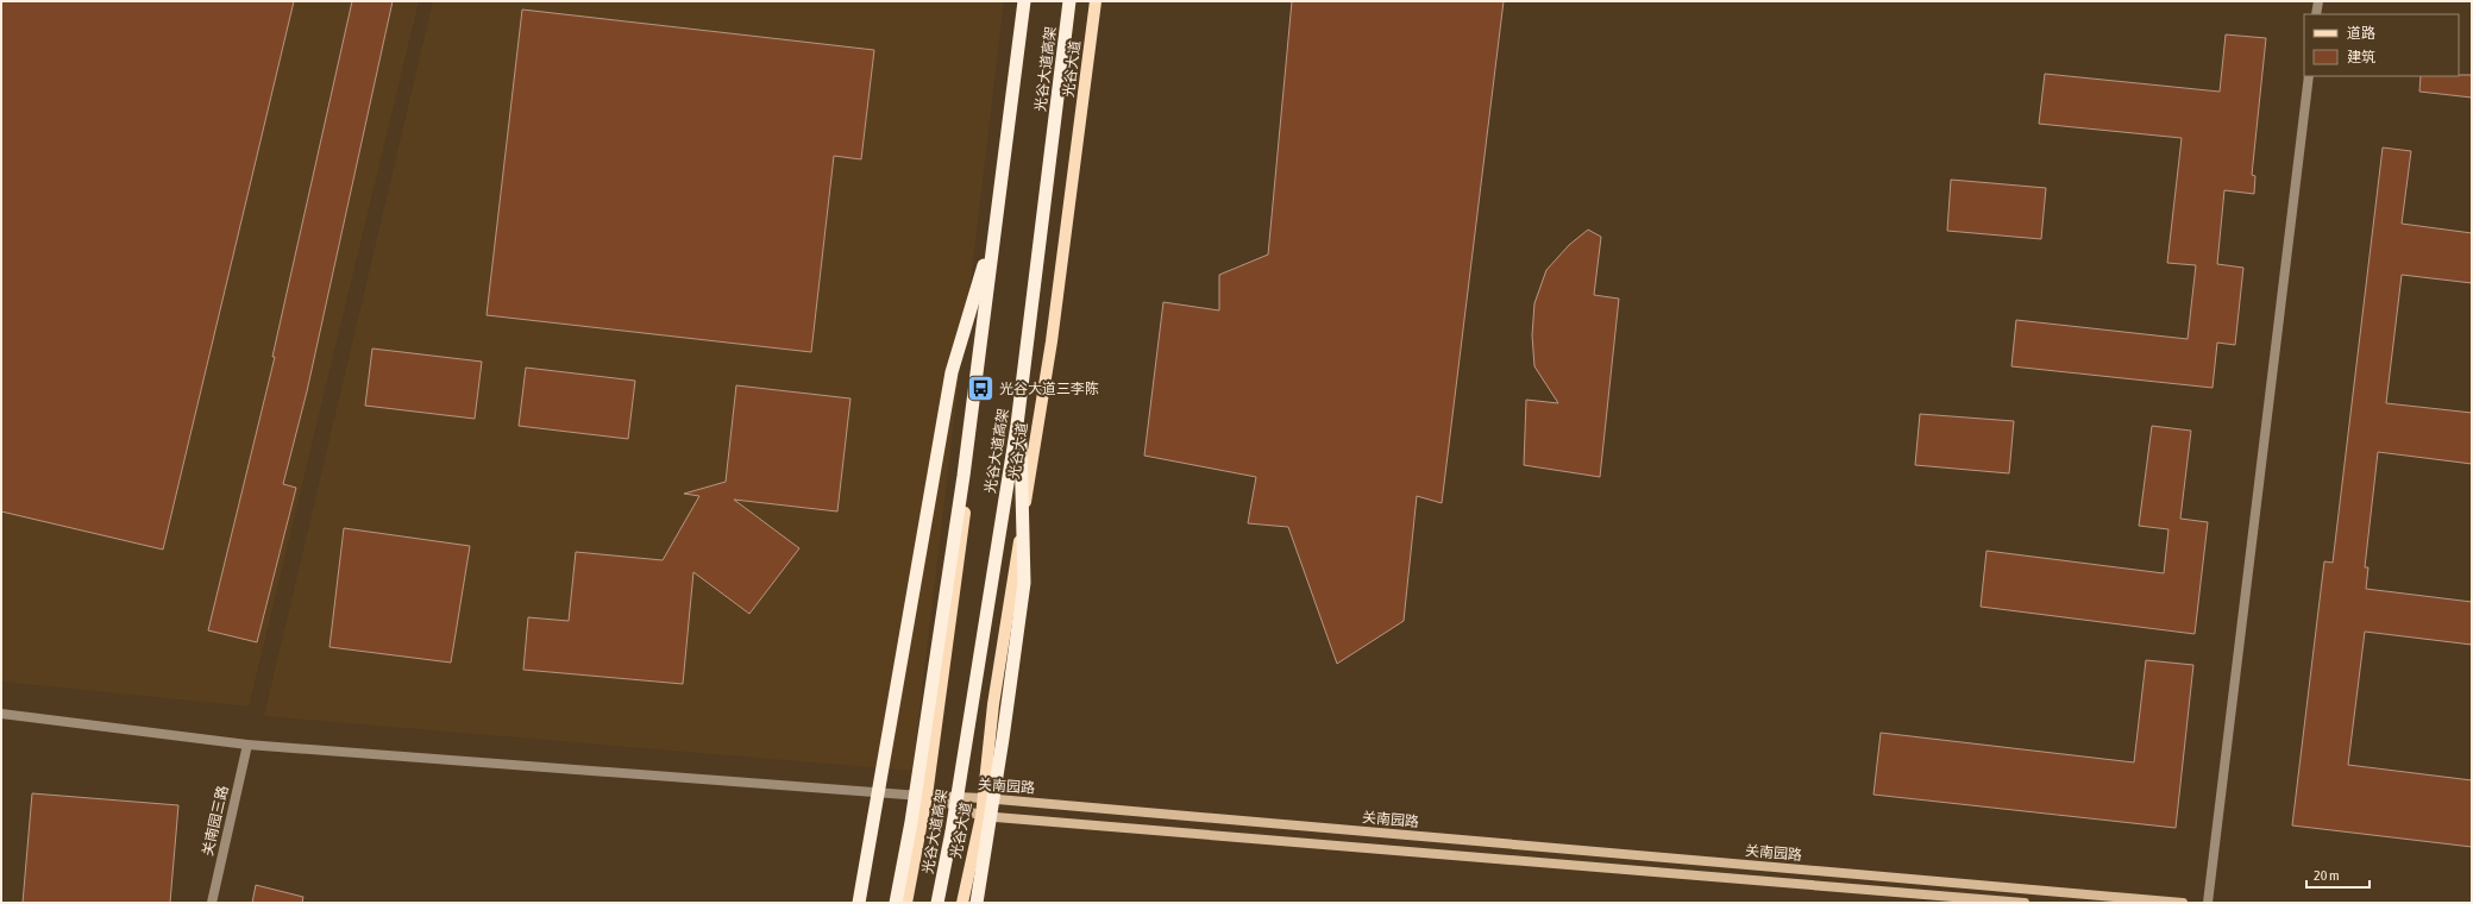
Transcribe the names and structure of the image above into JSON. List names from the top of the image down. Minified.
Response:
{"streets":{"highway":["光谷大道高架"],"main road":["光谷大道","关南园路"],"street":["关南园三路"]},"crossings":[["光谷大道","关南园路"]],"places":{"bus stop":["光谷大道三李陈"]},"legend":["道路","建筑"],"scale_bar":"20 m"}
